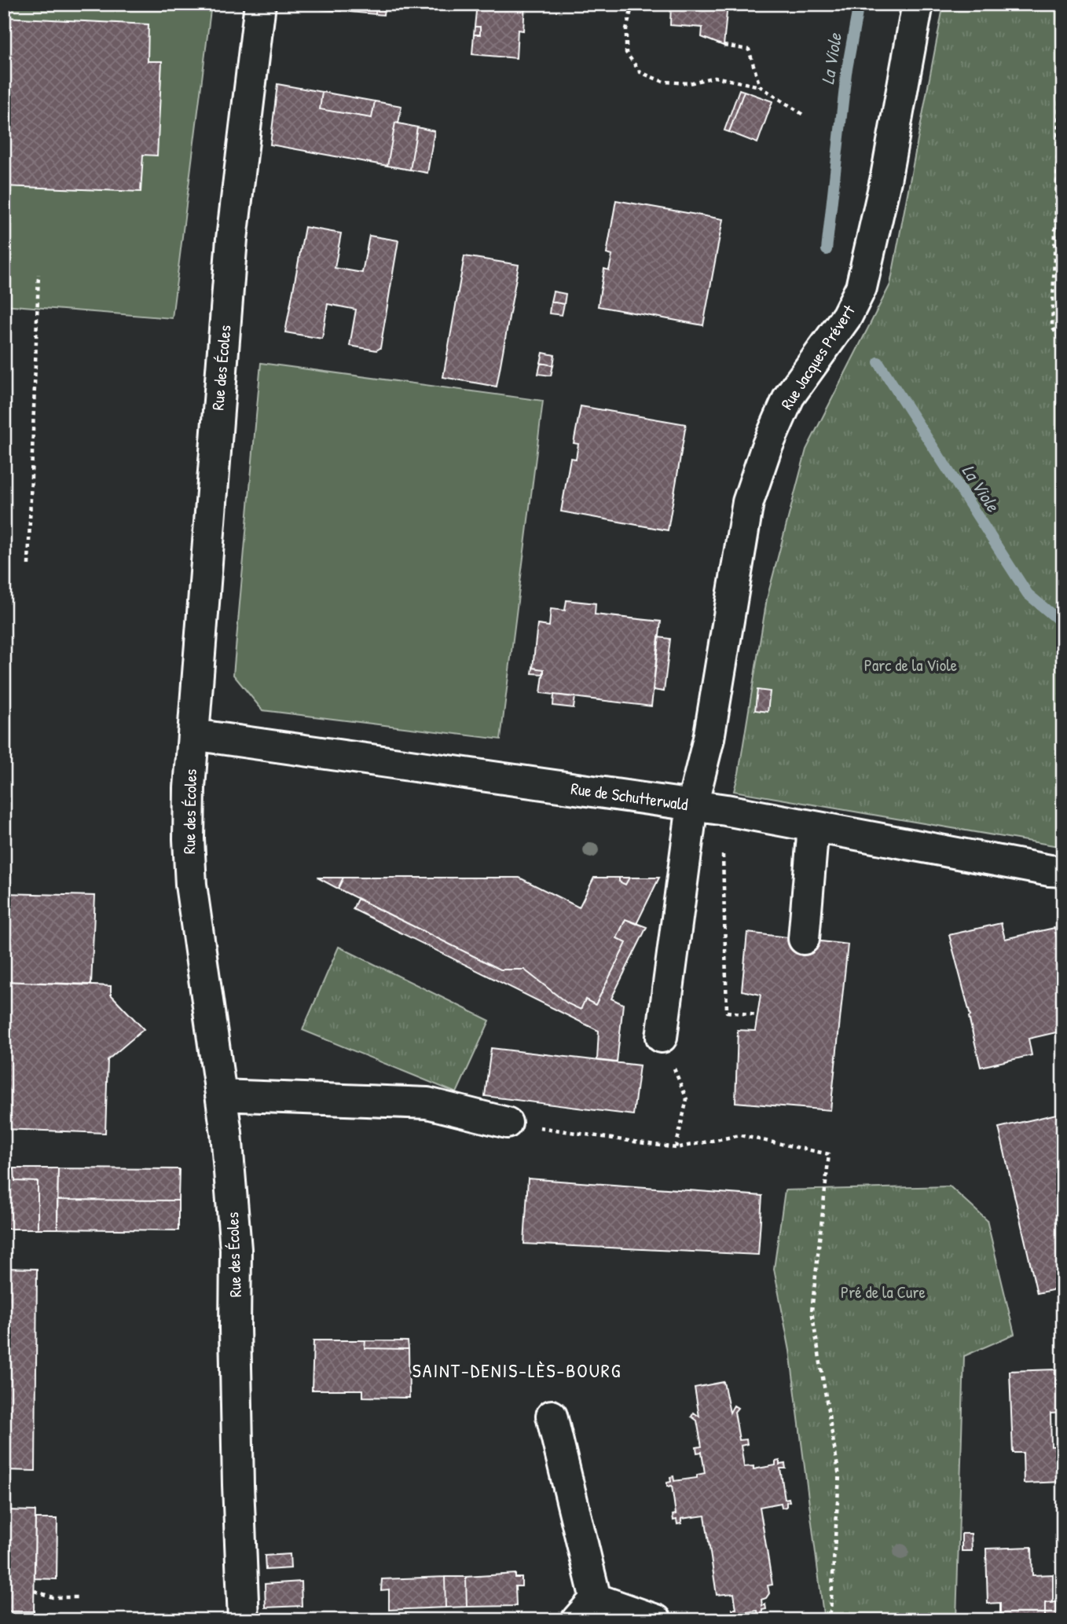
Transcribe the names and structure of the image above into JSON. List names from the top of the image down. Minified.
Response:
{"streets":{"street":["Rue Jacques Prévert","Rue des Écoles","Rue de Schutterwald"]},"crossings":[["Rue Jacques Prévert","Rue de Schutterwald"],["Rue des Écoles","Rue de Schutterwald"]],"districts":["SAINT-DENIS-LÈS-BOURG"],"water":["La Viole"],"parks":["Parc de la Viole","Pré de la Cure"]}
